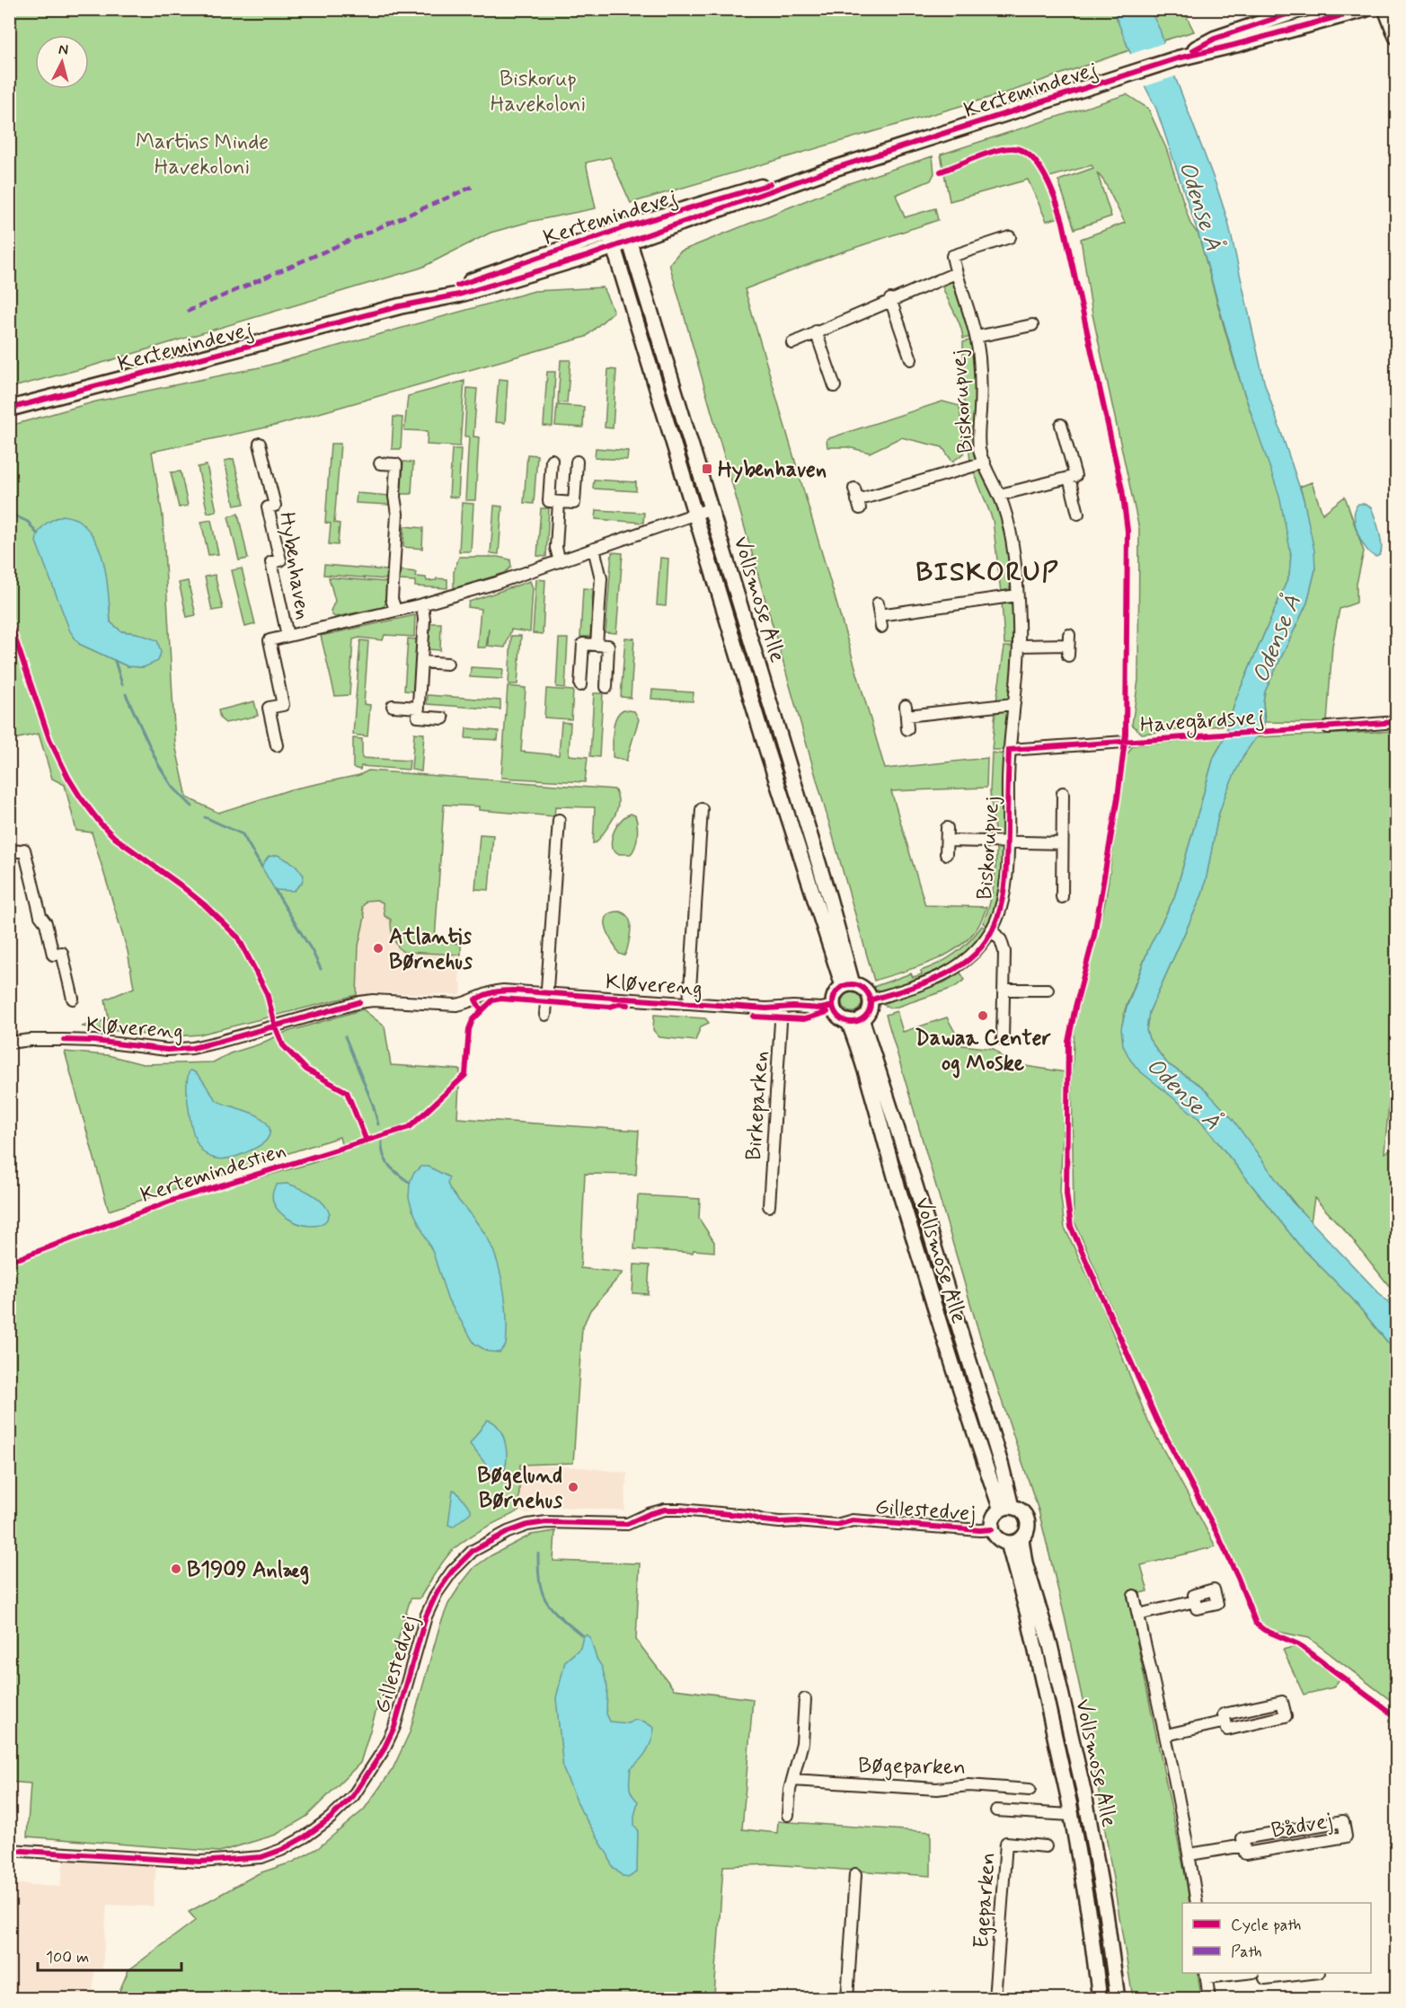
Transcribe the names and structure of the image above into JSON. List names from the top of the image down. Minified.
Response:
{"streets":{"main road":["Kertemindevej"],"street":["Biskorupvej","Hybenhaven","Vollsmose Alle","Havegårdsvej","Kløvereng","Birkeparken","Gillestedvej","Bøgeparken","Bådvej","Egeparken"],"cycle path":["Kertemindestien"]},"crossings":[["Kertemindevej","Vollsmose Alle"],["Biskorupvej","Vollsmose Alle"],["Biskorupvej","Havegårdsvej"],["Biskorupvej","Kløvereng"],["Hybenhaven","Vollsmose Alle"],["Vollsmose Alle","Kløvereng"],["Vollsmose Alle","Gillestedvej"],["Kløvereng","Birkeparken"]],"districts":["BISKORUP"],"water":["Odense Å"],"parks":["Biskorup Havekoloni","Martins Minde Havekoloni"],"places":{"transit":["Hybenhaven"],"other":["Atlantis Børnehus","Dawaa Center og Moske","Bøgelund Børnehus","B1909 Anlæg"]},"legend":["Cycle path","Path"],"scale_bar":"100 m","north":"top"}
